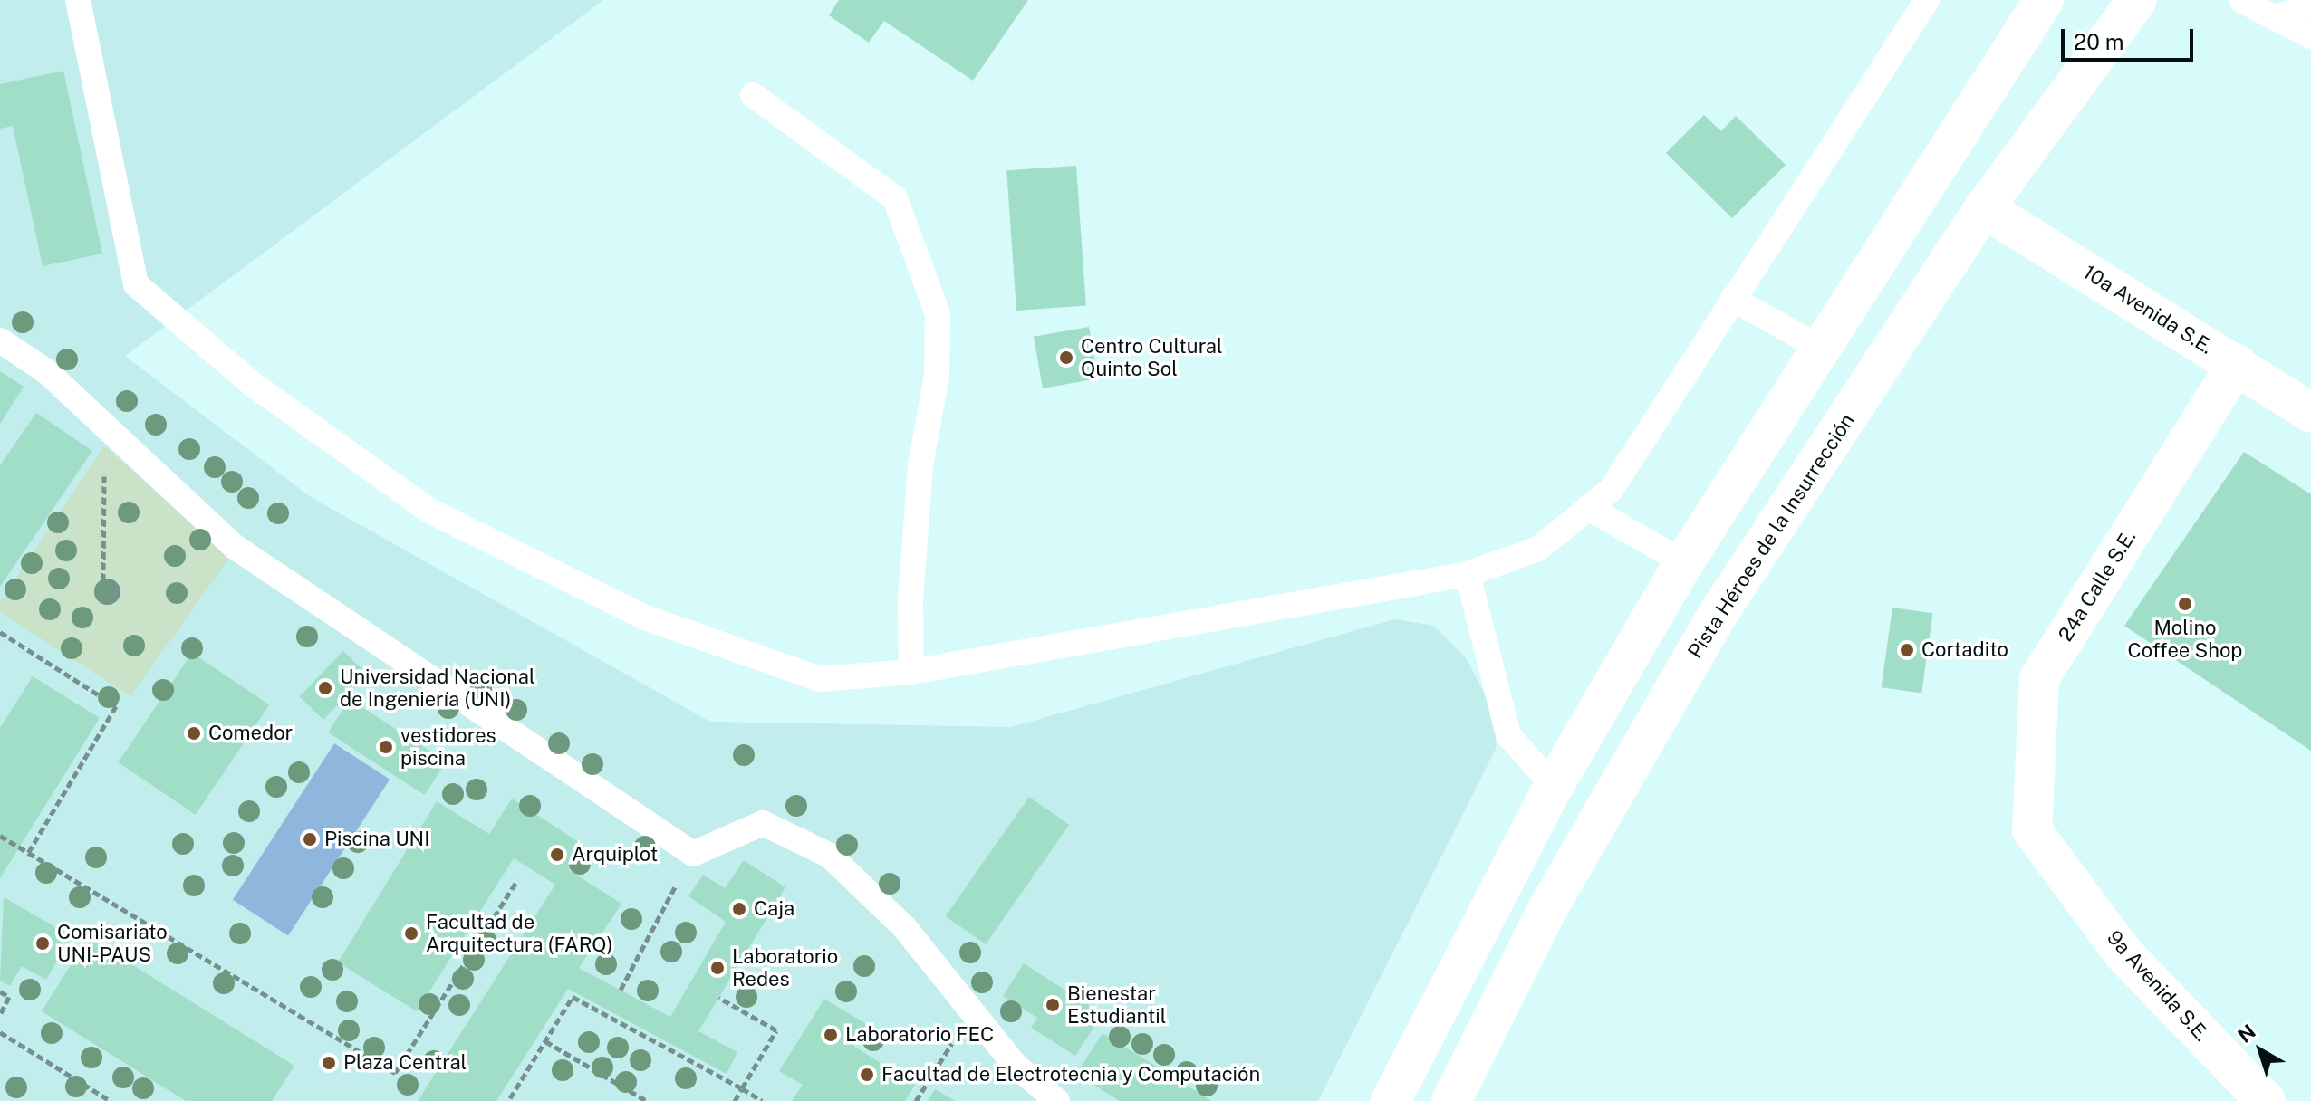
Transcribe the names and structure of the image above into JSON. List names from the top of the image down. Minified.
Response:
{"streets":{"main road":["10a Avenida S.E.","Pista Héroes de la Insurrección","24a Calle S.E.","9a Avenida S.E."]},"crossings":[["10a Avenida S.E.","Pista Héroes de la Insurrección"],["10a Avenida S.E.","24a Calle S.E."],["24a Calle S.E.","9a Avenida S.E."]],"places":["Centro Cultural Quinto Sol","Molino Coffee Shop","Cortadito","Universidad Nacional de Ingeniería (UNI)","Comedor","vestidores piscina","Piscina UNI","Arquiplot","Caja","Facultad de Arquitectura (FARQ)","Comisariato UNI-PAUS","Laboratorio Redes","Bienestar Estudiantil","Laboratorio FEC","Plaza Central","Facultad de Electrotecnia y Computación"],"scale_bar":"20 m","north":"top left"}
